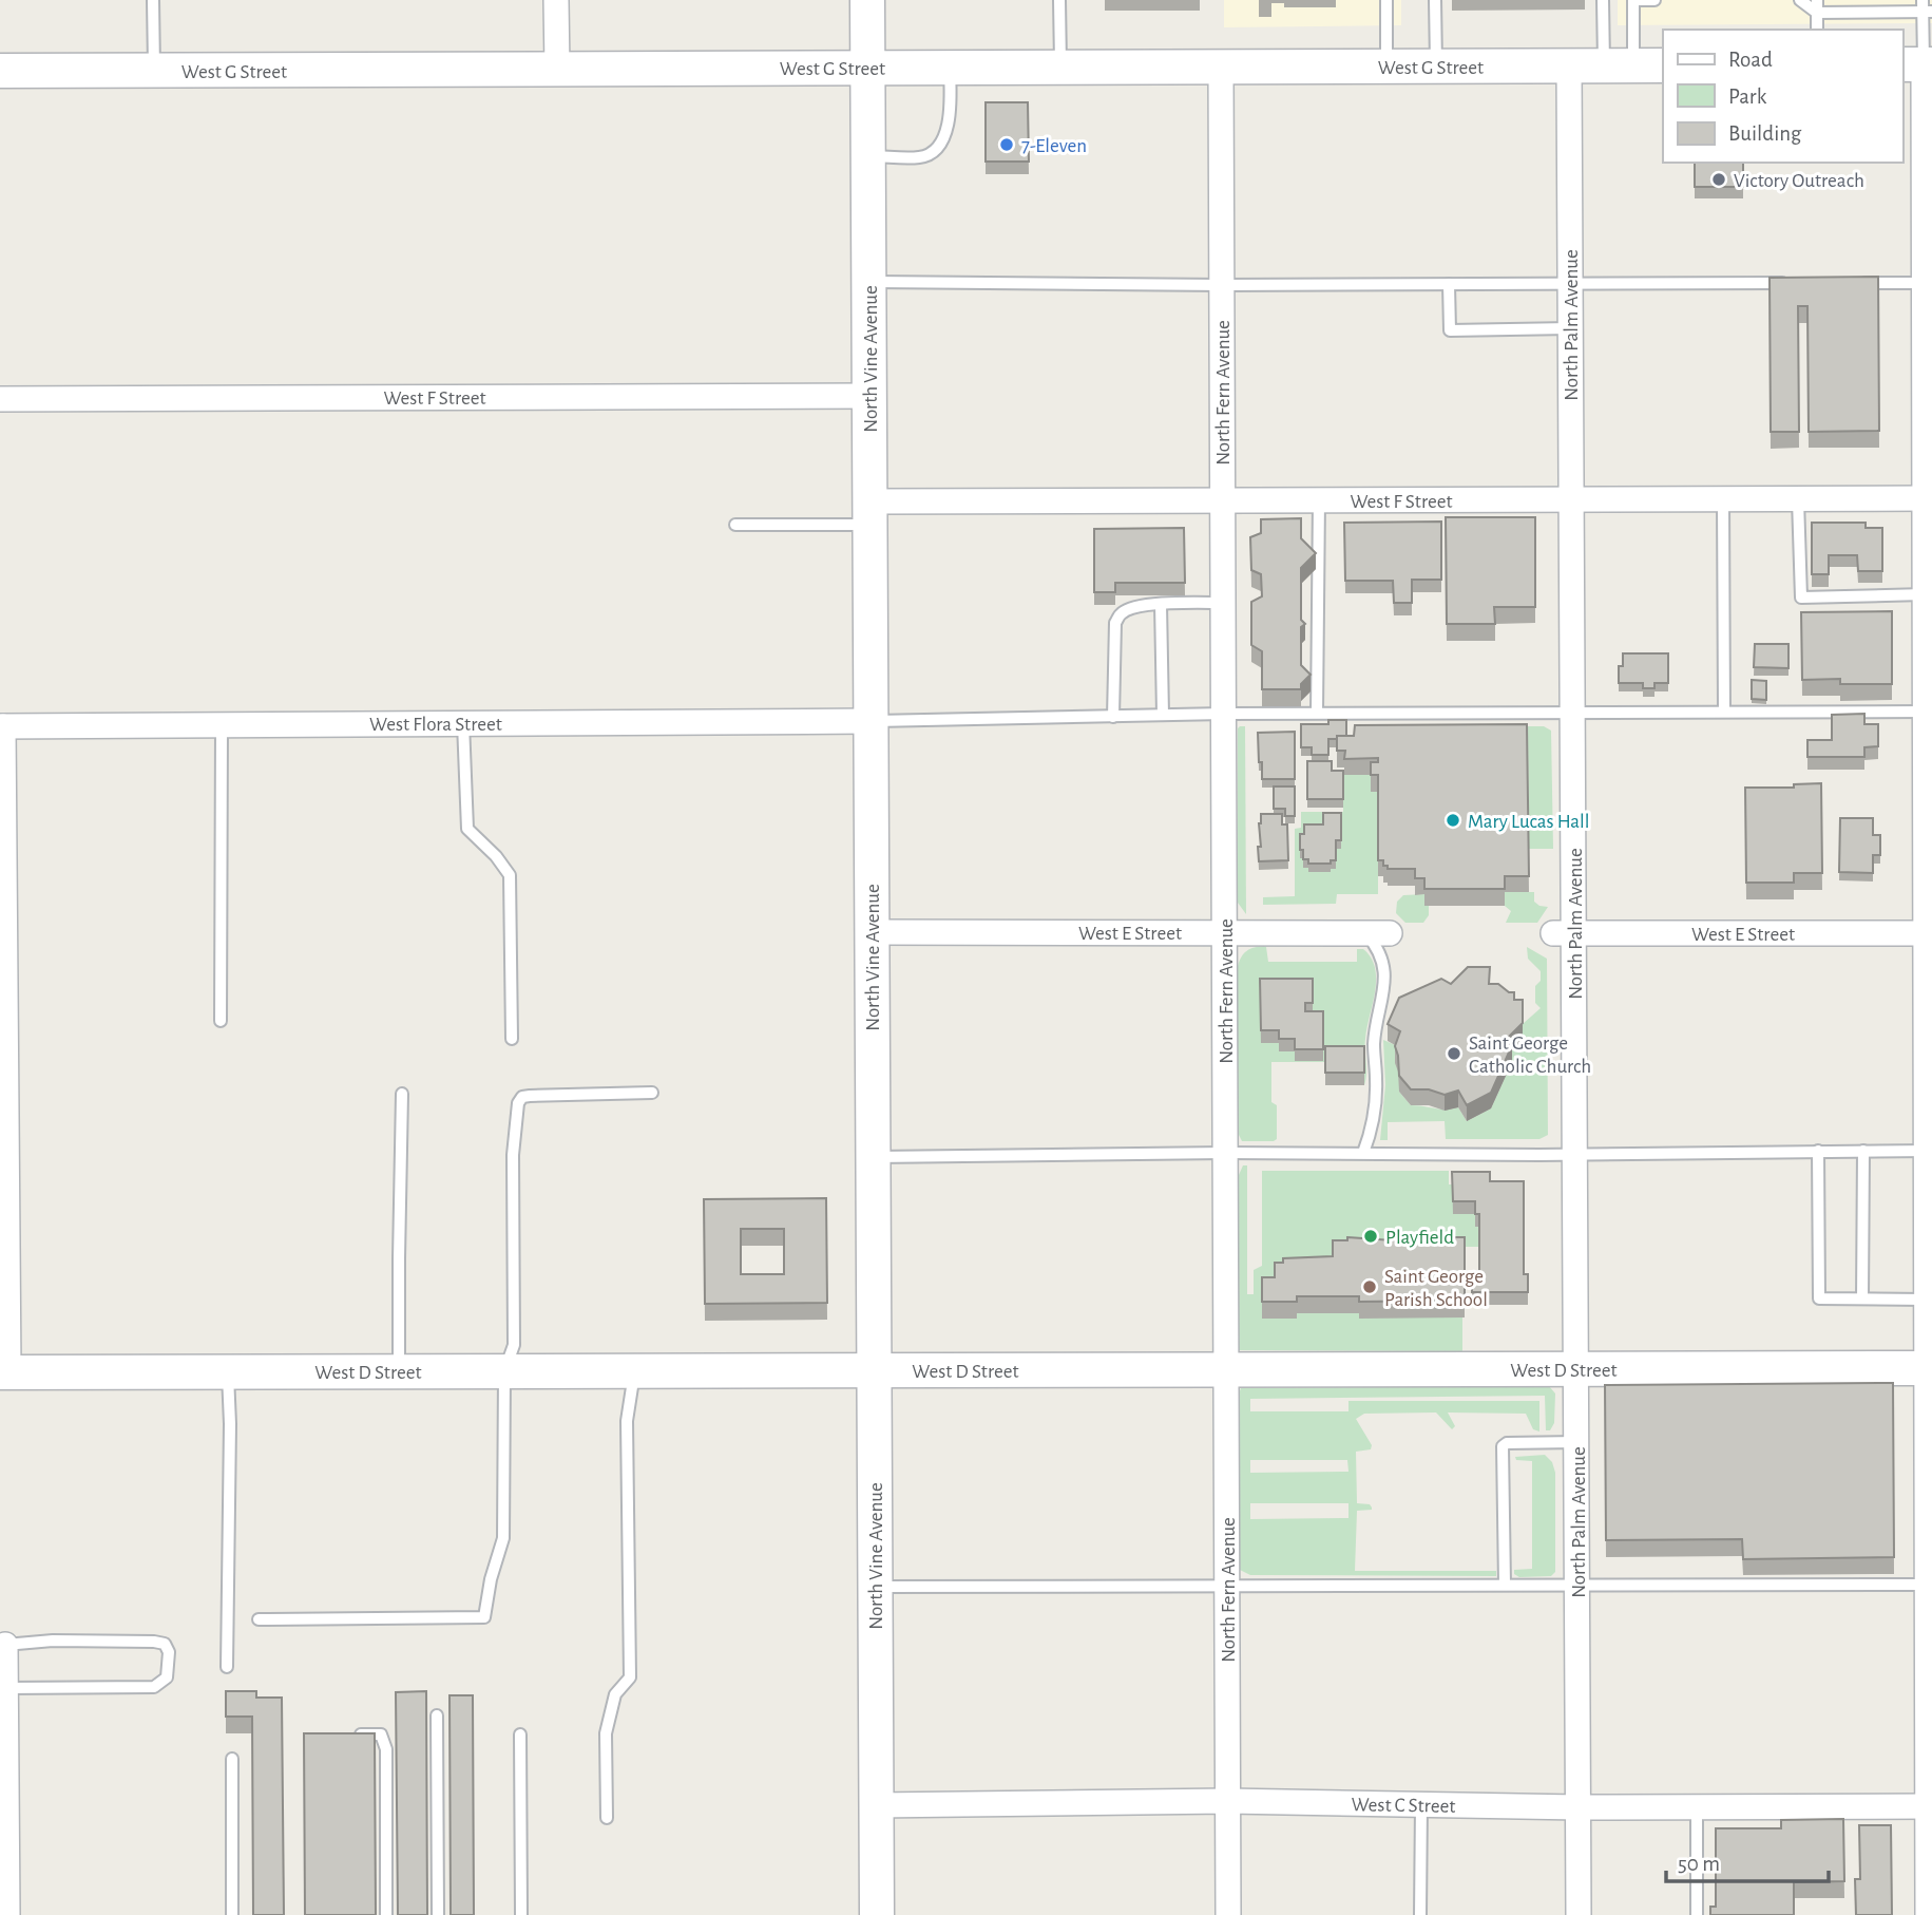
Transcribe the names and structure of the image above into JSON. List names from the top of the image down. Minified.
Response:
{"streets":{"street":["West G Street","North Palm Avenue","North Vine Avenue","North Fern Avenue","West F Street","West Flora Street","West E Street","West D Street","West C Street"]},"crossings":[["West G Street","North Palm Avenue"],["West G Street","North Vine Avenue"],["West G Street","North Fern Avenue"],["North Palm Avenue","West F Street"],["North Palm Avenue","West E Street"],["North Palm Avenue","West D Street"],["North Palm Avenue","West C Street"],["North Vine Avenue","West F Street"],["North Vine Avenue","West Flora Street"],["North Vine Avenue","West E Street"],["North Vine Avenue","West D Street"],["North Vine Avenue","West C Street"],["North Fern Avenue","West F Street"],["North Fern Avenue","West E Street"],["North Fern Avenue","West D Street"],["North Fern Avenue","West C Street"]],"places":["7-Eleven","Victory Outreach","Mary Lucas Hall","Saint George Catholic Church","Playfield","Saint George Parish School"],"legend":["Road","Park","Building"],"scale_bar":"50 m"}
